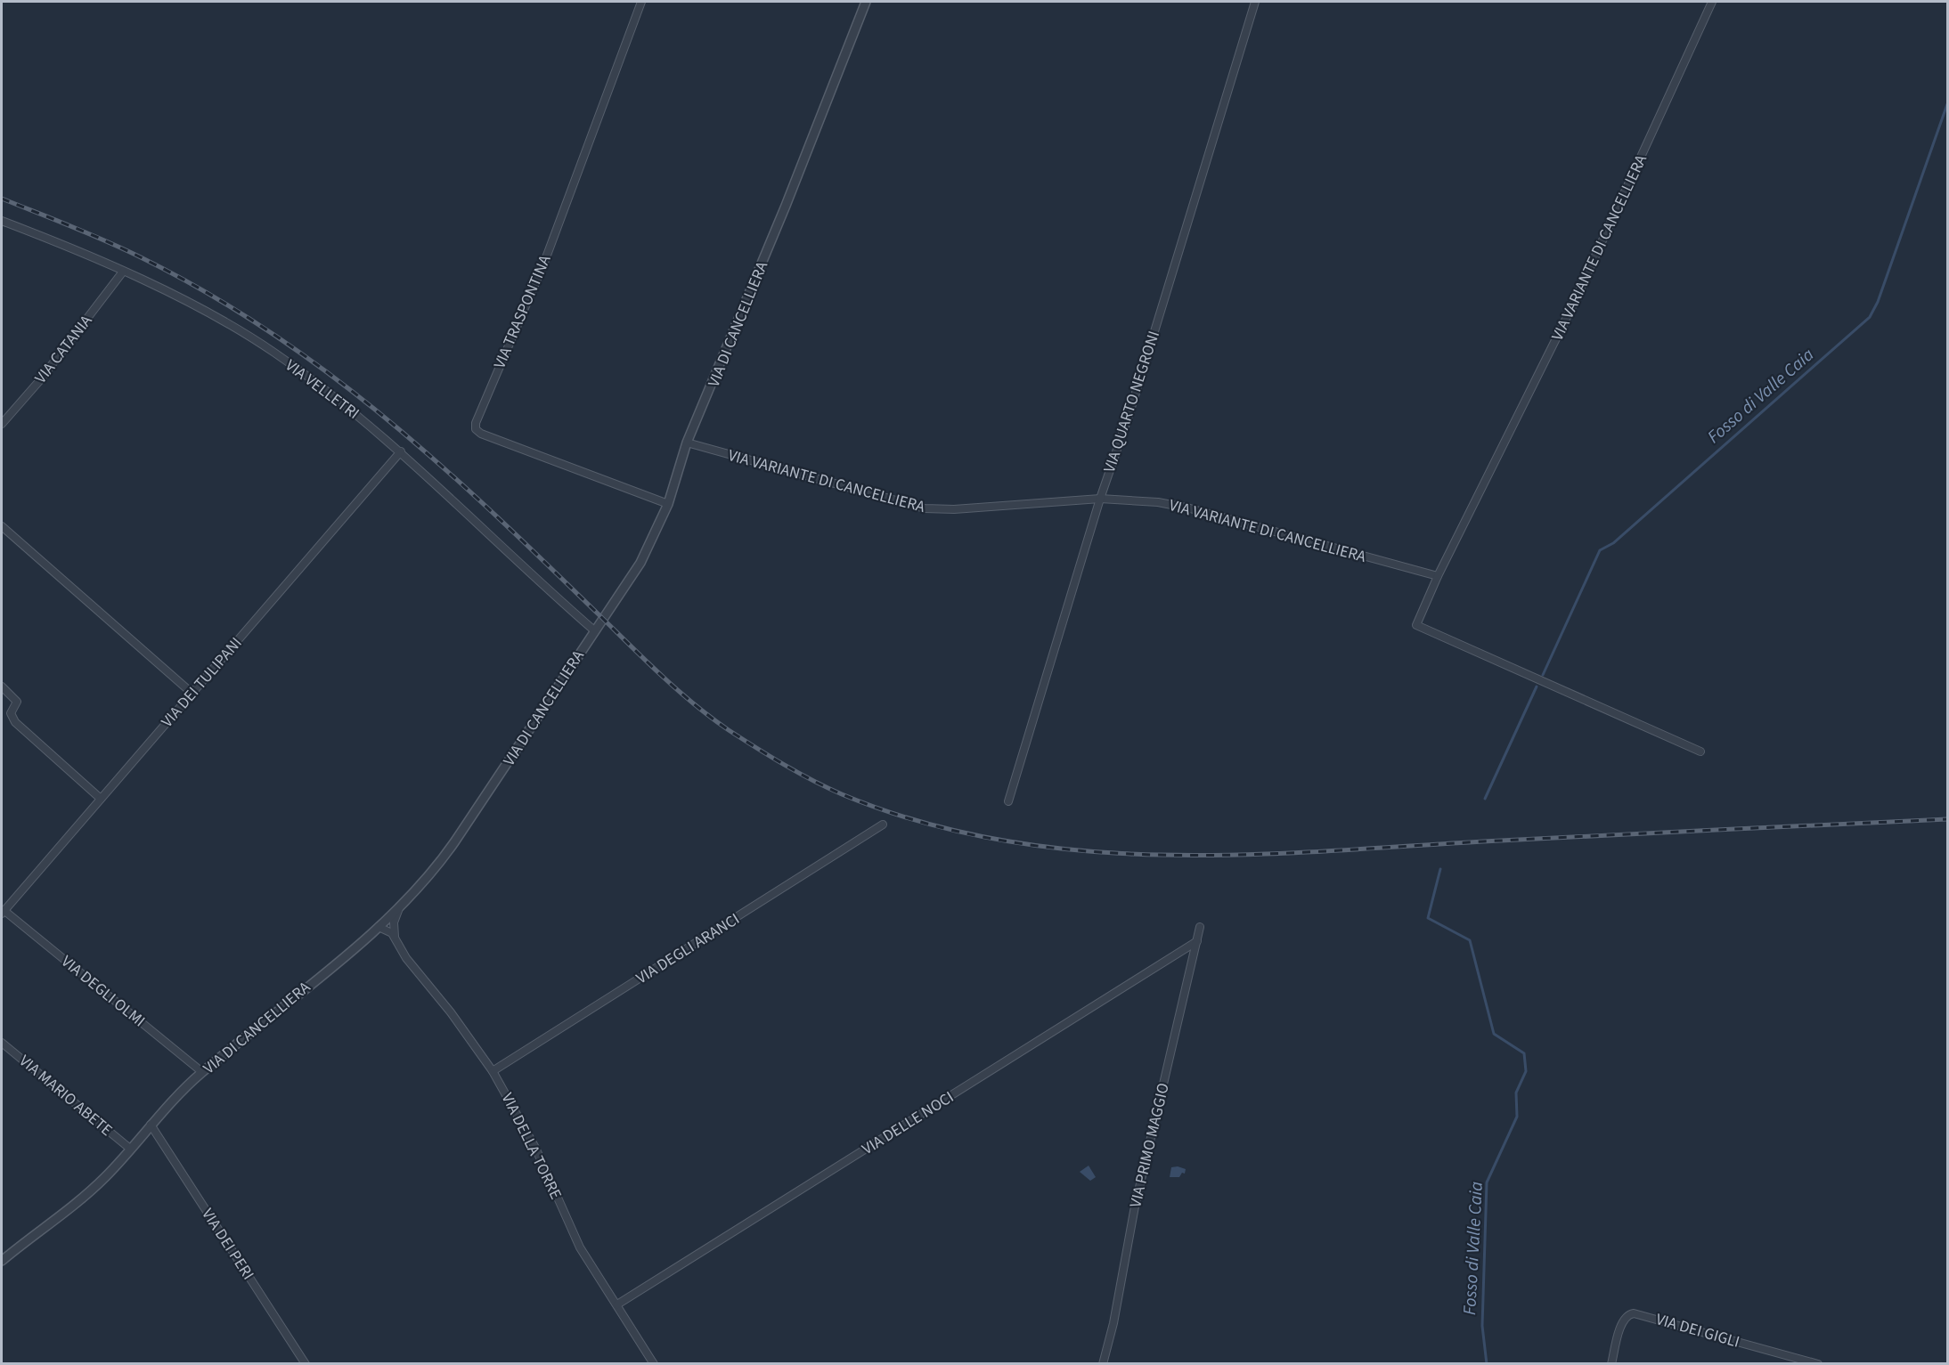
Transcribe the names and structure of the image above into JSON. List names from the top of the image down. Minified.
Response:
{"streets":{"street":["VIA VARIANTE DI CANCELLIERA","VIA TRASPONTINA","VIA DI CANCELLIERA","VIA CATANIA","VIA VELLETRI","VIA QUARTO NEGRONI","VIA DEI TULIPANI","VIA DEGLI ARANCI","VIA DEGLI OLMI","VIA MARIO ABETE","VIA DELLE NOCI","VIA PRIMO MAGGIO","VIA DELLA TORRE","VIA DEI PERI","VIA DEI GIGLI"]},"crossings":[["VIA VARIANTE DI CANCELLIERA","VIA DI CANCELLIERA"],["VIA VARIANTE DI CANCELLIERA","VIA QUARTO NEGRONI"],["VIA TRASPONTINA","VIA DI CANCELLIERA"],["VIA DI CANCELLIERA","VIA VELLETRI"],["VIA DI CANCELLIERA","VIA DEGLI OLMI"],["VIA DI CANCELLIERA","VIA MARIO ABETE"],["VIA DI CANCELLIERA","VIA DELLA TORRE"],["VIA DI CANCELLIERA","VIA DEI PERI"],["VIA CATANIA","VIA VELLETRI"],["VIA VELLETRI","VIA DEI TULIPANI"],["VIA DEI TULIPANI","VIA DEGLI OLMI"],["VIA DEGLI ARANCI","VIA DELLA TORRE"],["VIA DELLE NOCI","VIA PRIMO MAGGIO"],["VIA DELLE NOCI","VIA DELLA TORRE"]],"water":["Fosso di Valle Caia"]}
